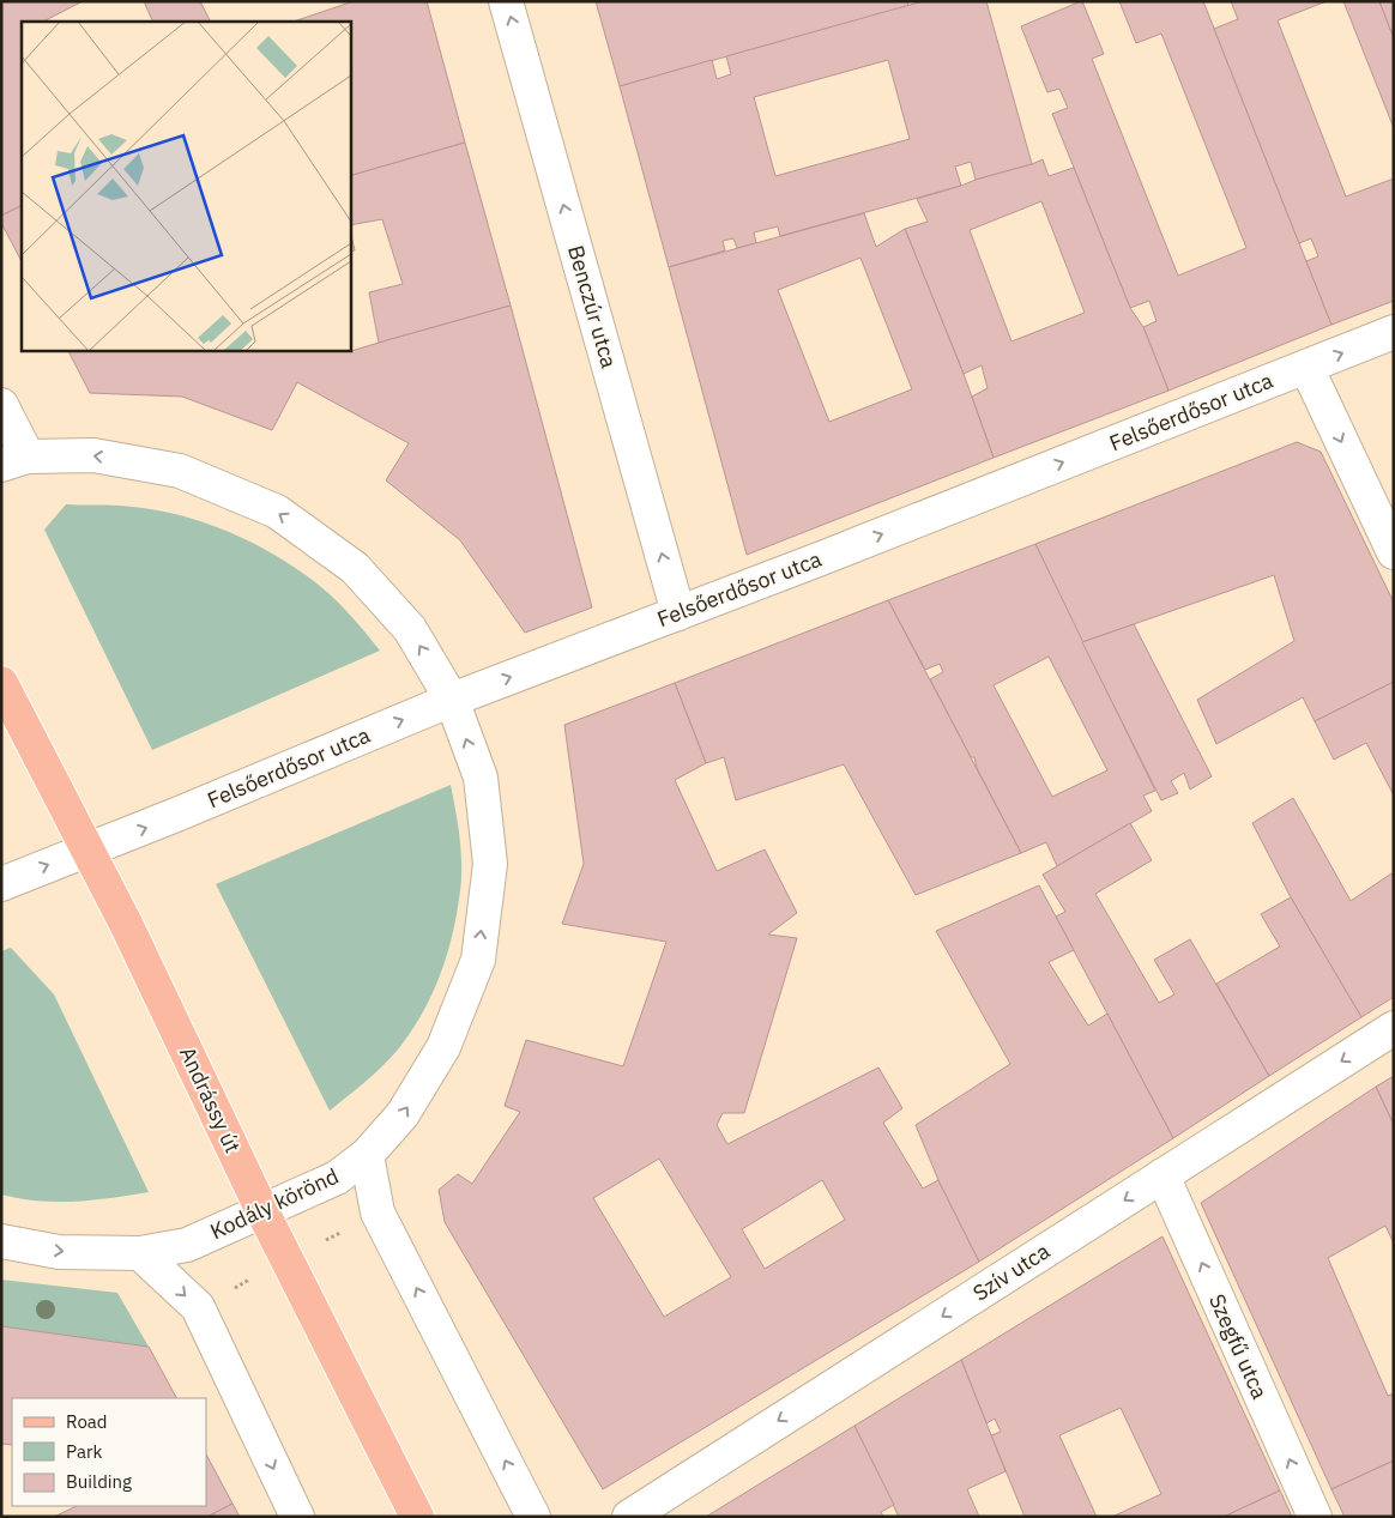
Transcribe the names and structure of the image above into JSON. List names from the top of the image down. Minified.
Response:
{"streets":{"main road":["Andrássy út"],"street":["Benczúr utca","Felsőerdősor utca","Kodály körönd","Szív utca","Szegfű utca"]},"crossings":[["Benczúr utca","Felsőerdősor utca"],["Felsőerdősor utca","Andrássy út"],["Felsőerdősor utca","Kodály körönd"],["Andrássy út","Kodály körönd"],["Szív utca","Szegfű utca"]],"one_way":["Benczúr utca","Felsőerdősor utca","Szív utca","Szegfű utca"],"legend":["Road","Park","Building"]}
